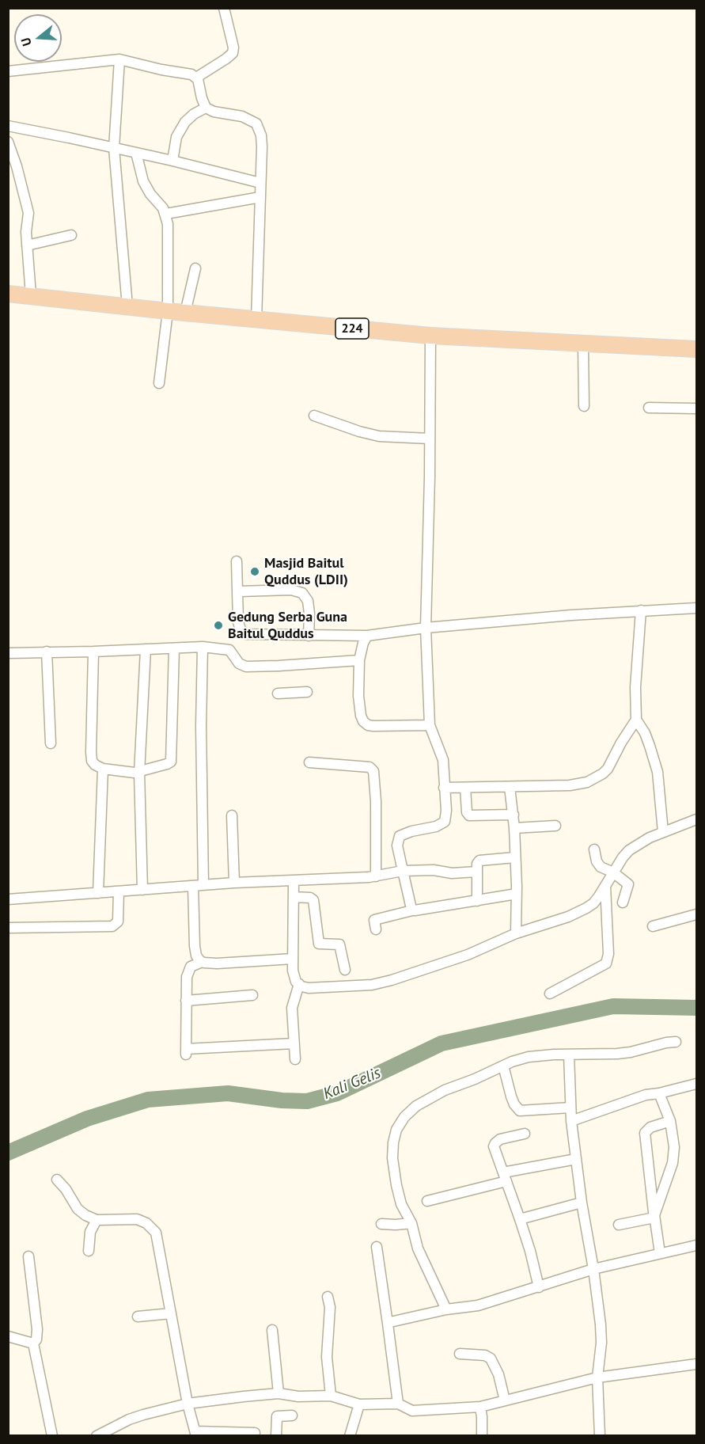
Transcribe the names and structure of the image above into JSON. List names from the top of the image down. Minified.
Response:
{"streets":{"main road":["224"]},"water":["Kali Gelis"],"places":["Masjid Baitul Quddus (LDII)","Gedung Serba Guna Baitul Quddus"],"north":"left"}
